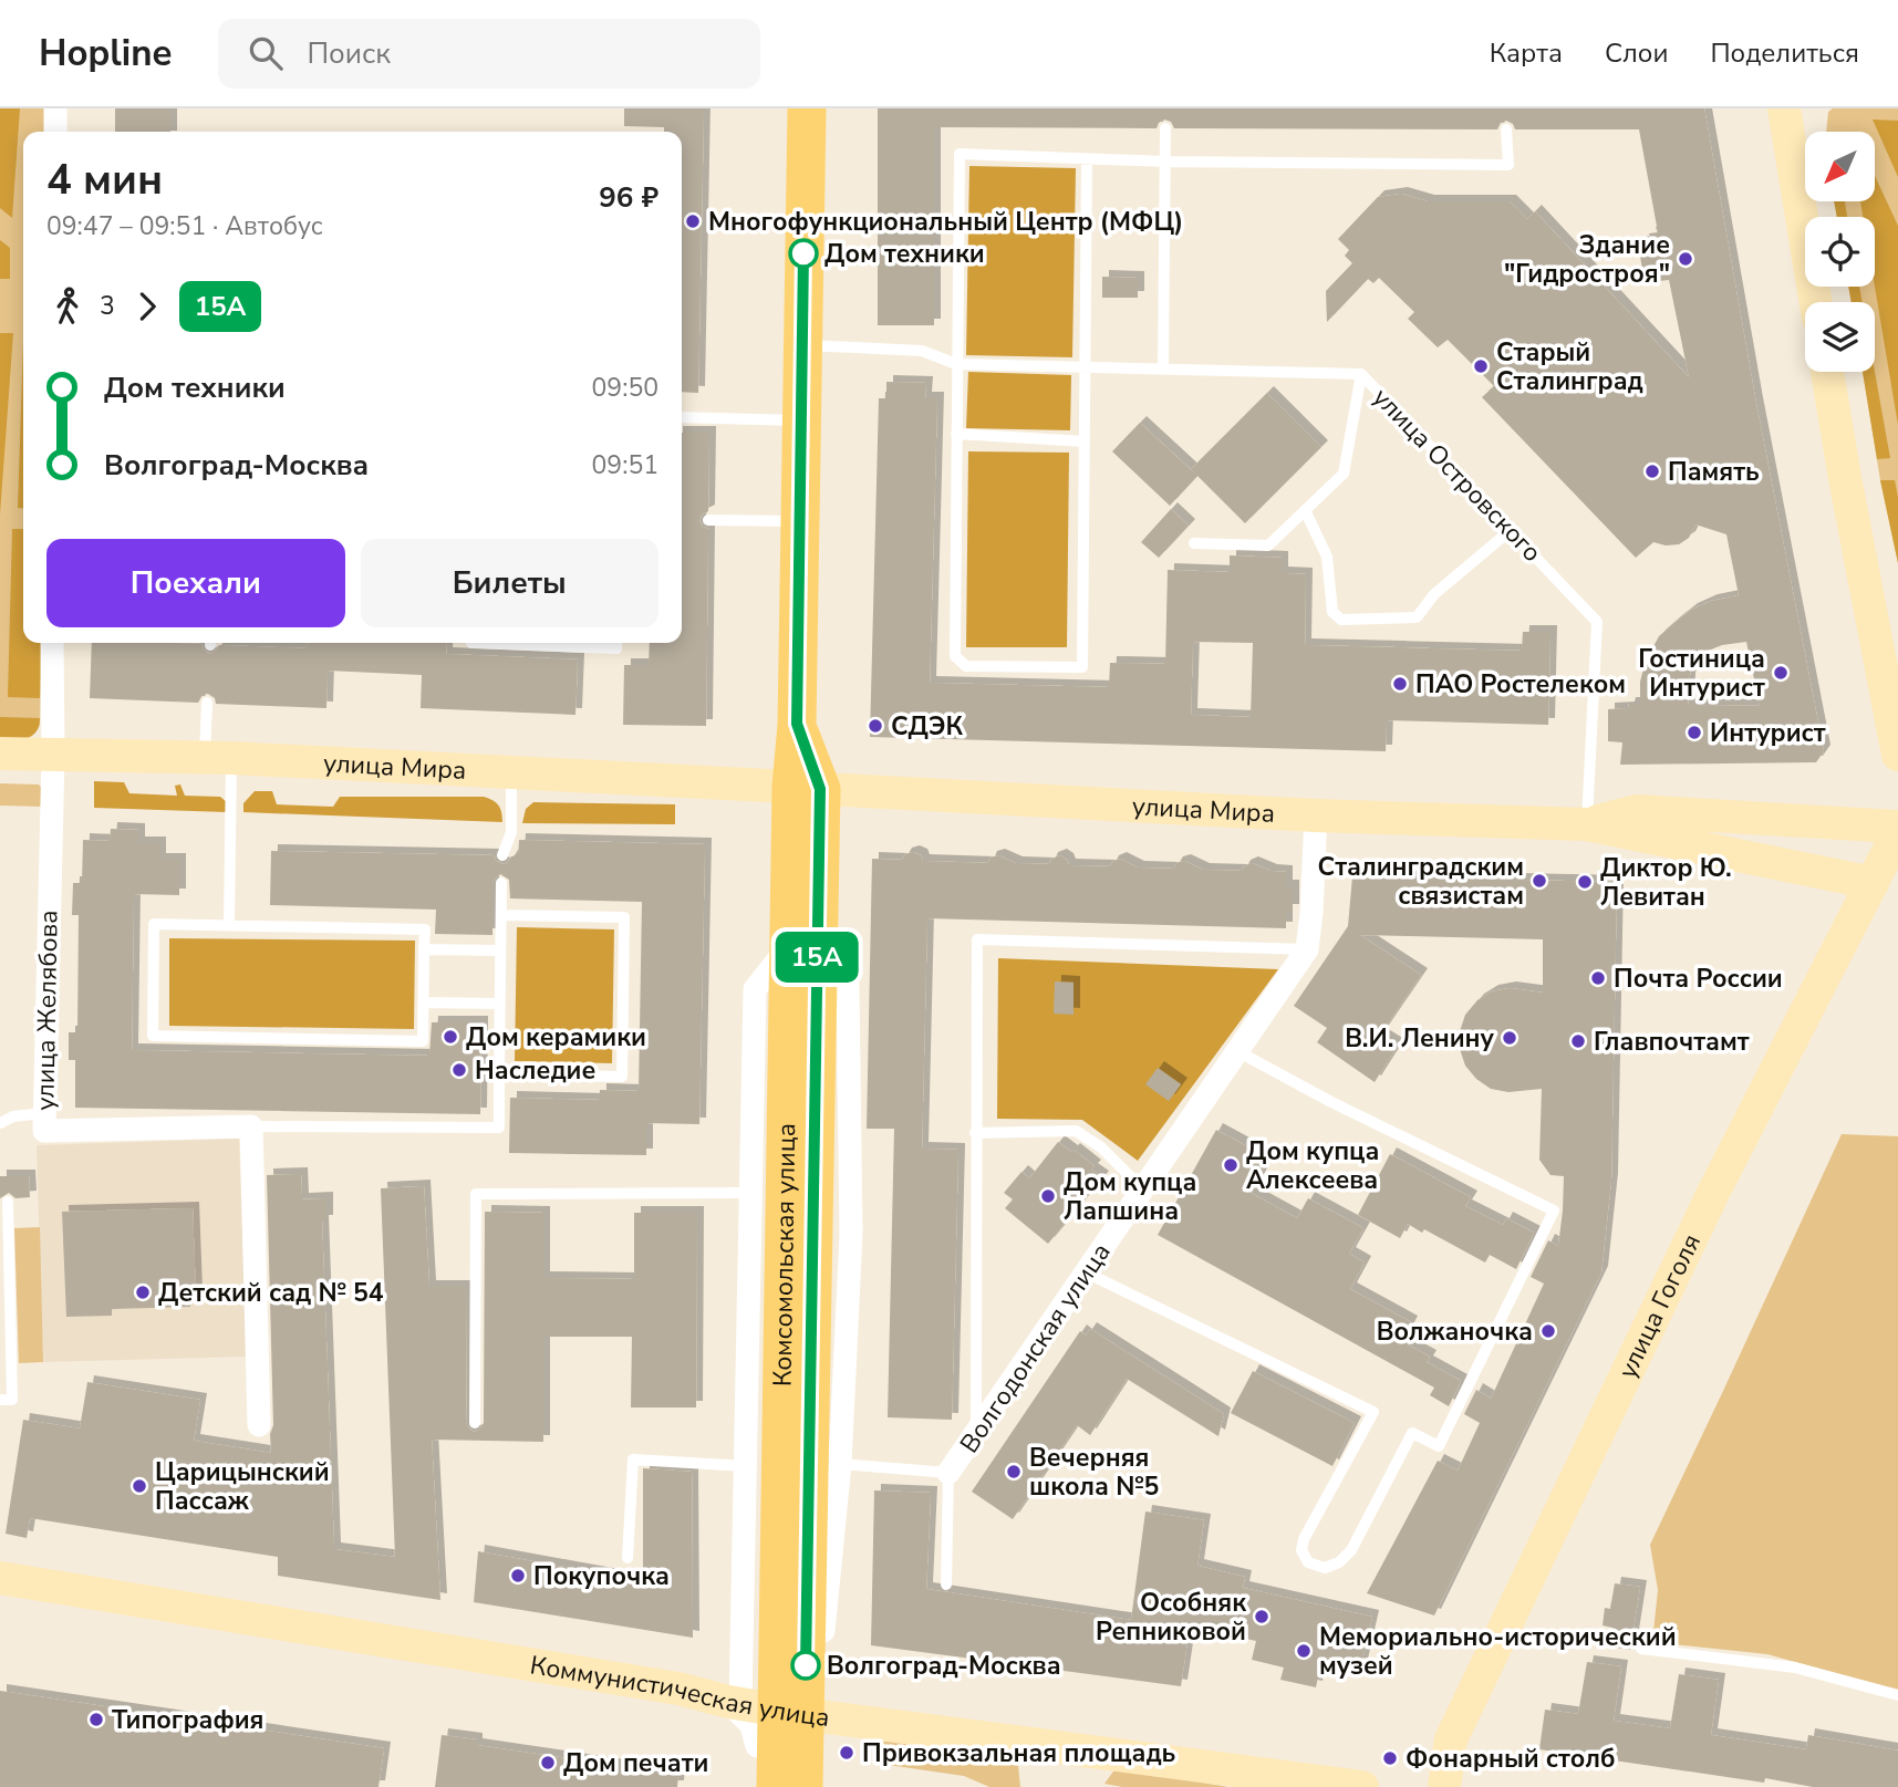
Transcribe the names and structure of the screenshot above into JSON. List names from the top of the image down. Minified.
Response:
{"streets":{"main road":["Комсомольская улица"],"street":["улица Мира","улица Желябова","улица Гоголя","Волгодонская улица","Коммунистическая улица"],"lane":["улица Островского"]},"crossings":[["улица Островского","улица Мира"],["улица Островского","Комсомольская улица"],["улица Мира","улица Желябова"],["улица Мира","Комсомольская улица"],["улица Мира","улица Гоголя"],["улица Мира","Волгодонская улица"]],"places":["Многофункциональный Центр (МФЦ)","Дом техники","Здание \"Гидростроя\"","Старый Сталинград","Память","Гостиница Интурист","ПАО Ростелеком","СДЭК","Интурист","Сталинградским связистам","Диктор Ю. Левитан","Почта России","Дом керамики","В.И. Ленину","Главпочтамт","Наследие","Дом купца Алексеева","Дом купца Лапшина","Детский сад № 54","Волжаночка","Вечерняя школа №5","Царицынский Пассаж","Покупочка","Особняк Репниковой","Мемориально-исторический музей","Волгоград-Москва","Типография","Привокзальная площадь","Фонарный столб","Дом печати"],"lines":["bus line 15А"],"north":"bottom left","page":{"header":"Hopline","search":"Поиск","nav":["Карта","Слои","Поделиться"],"on_map":"15А","heading":["4 мин","09:47 – 09:51 · Автобус","96 ₽"],"legs":["3","15А"],"list":[{"name":"Дом техники","value":"09:50"},{"name":"Волгоград-Москва","value":"09:51"}],"buttons":["Поехали","Билеты"]}}
